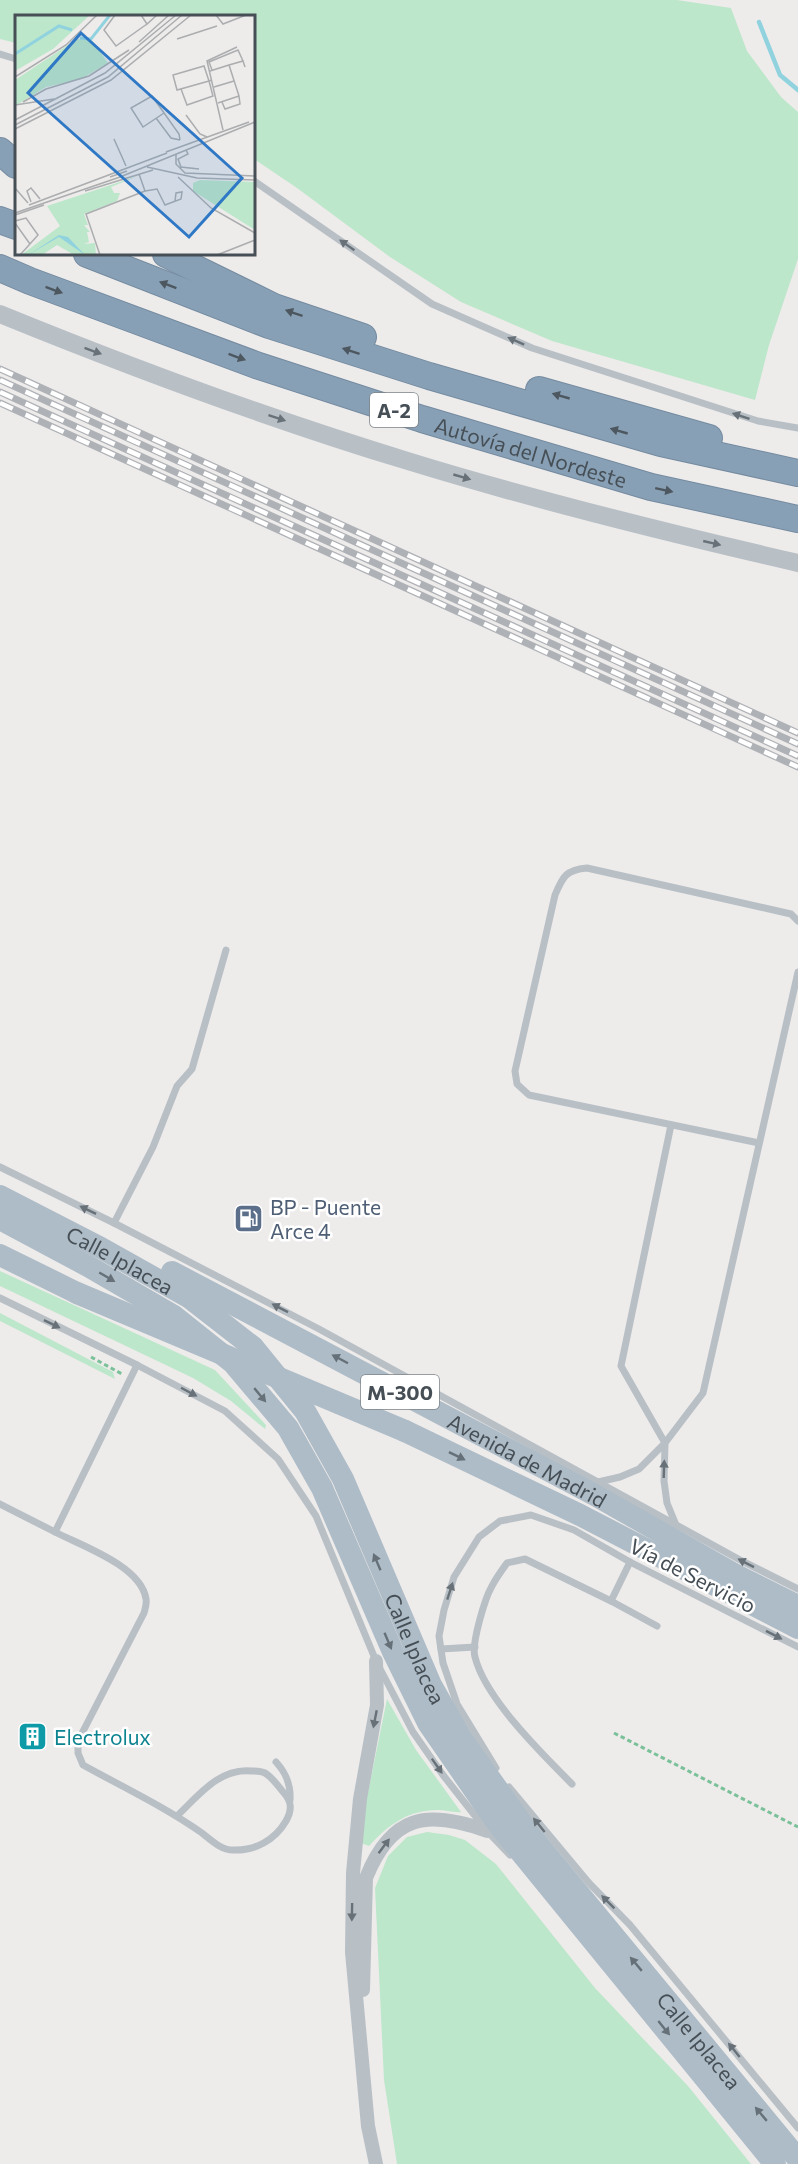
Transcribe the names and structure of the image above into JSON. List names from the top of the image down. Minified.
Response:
{"streets":{"highway":["A-2","Autovía del Nordeste"],"main road":["Calle Iplacea","M-300","Avenida de Madrid"],"lane":["Vía de Servicio"]},"places":{"fuel station":["BP - Puente Arce 4"],"building":["Electrolux"]}}
